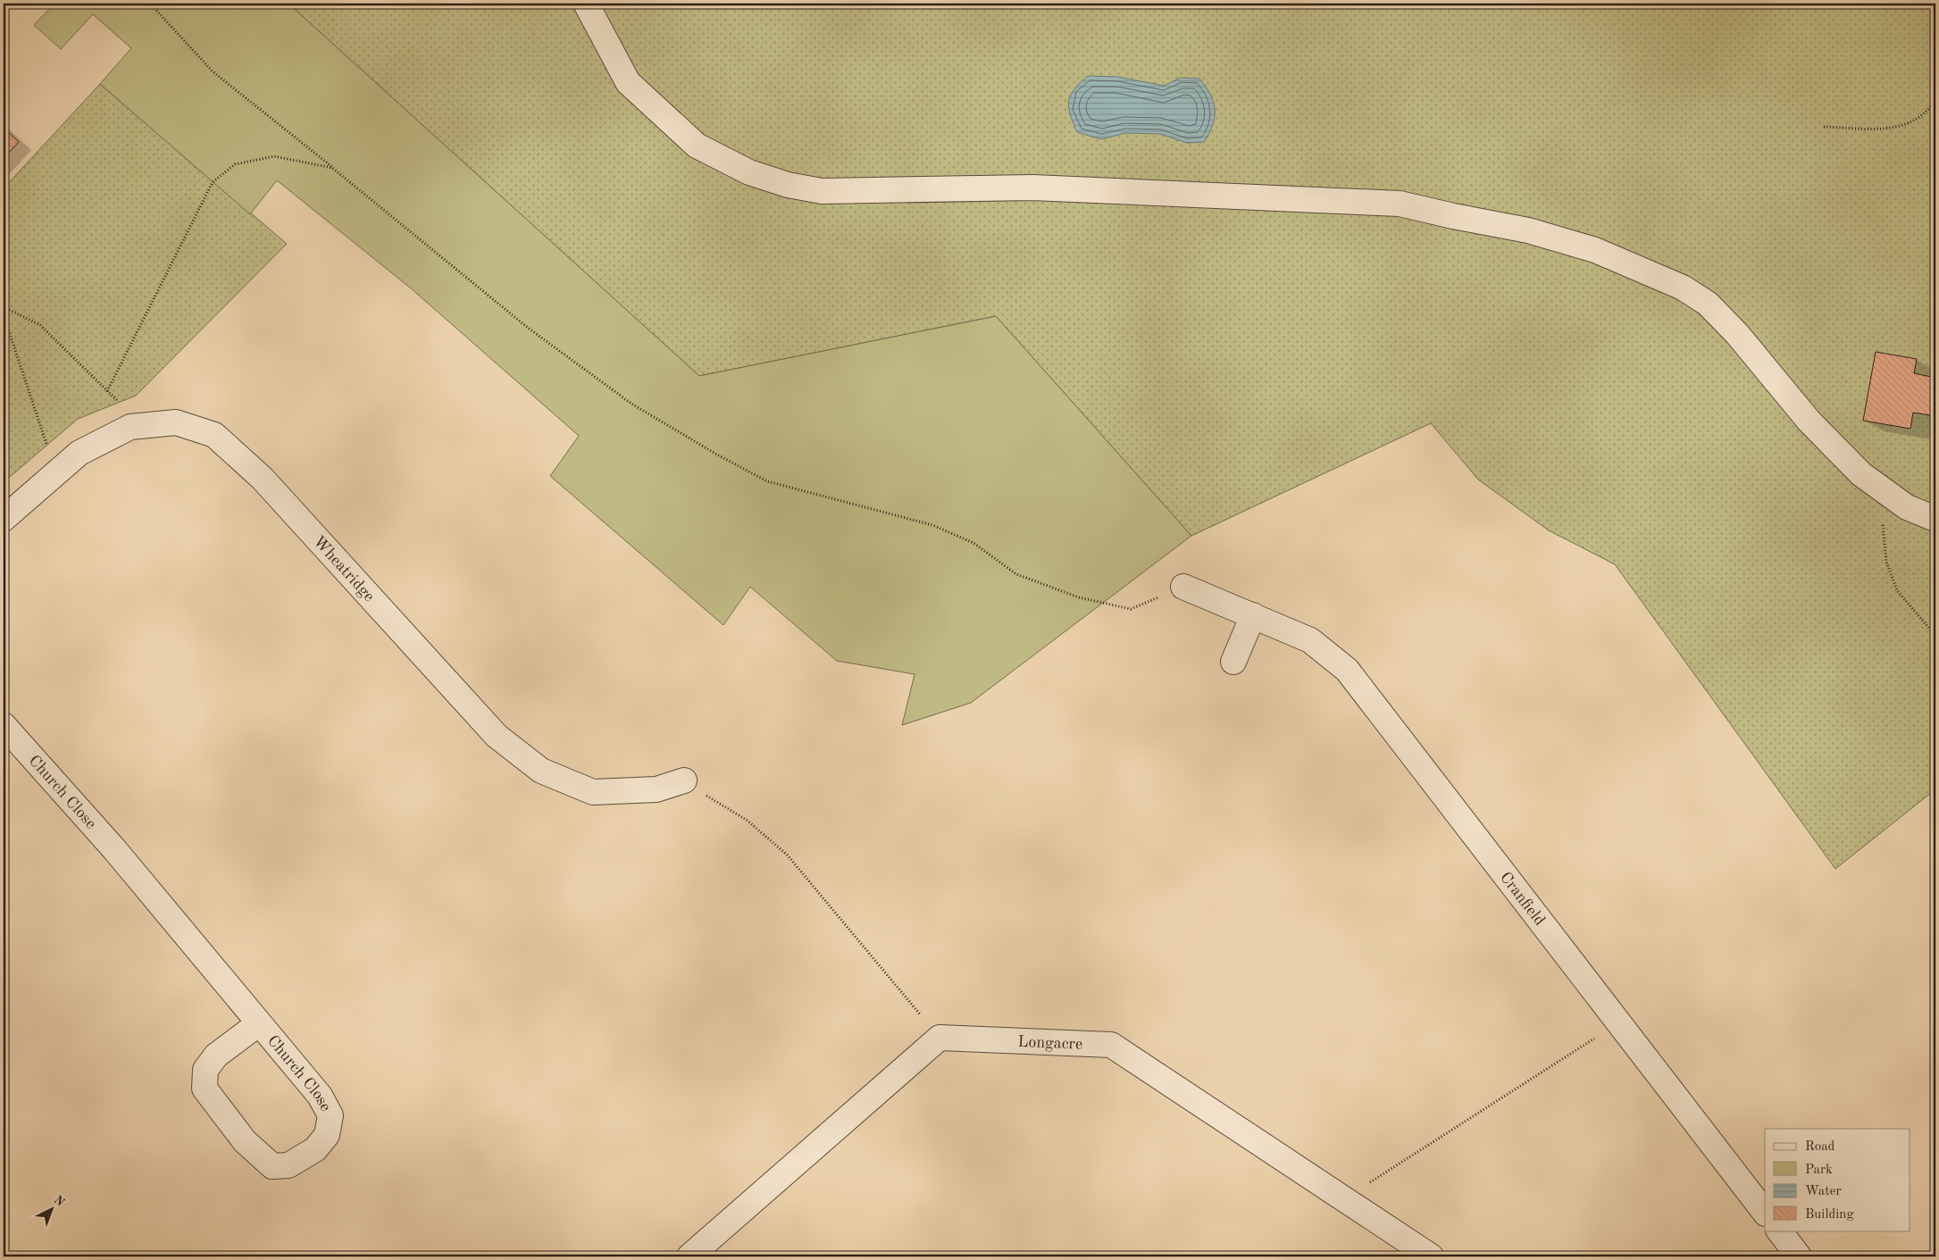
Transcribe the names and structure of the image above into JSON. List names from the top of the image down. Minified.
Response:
{"streets":{"street":["Wheatridge","Church Close","Cranfield","Longacre"]},"legend":["Road","Park","Water","Building"],"north":"top right"}
